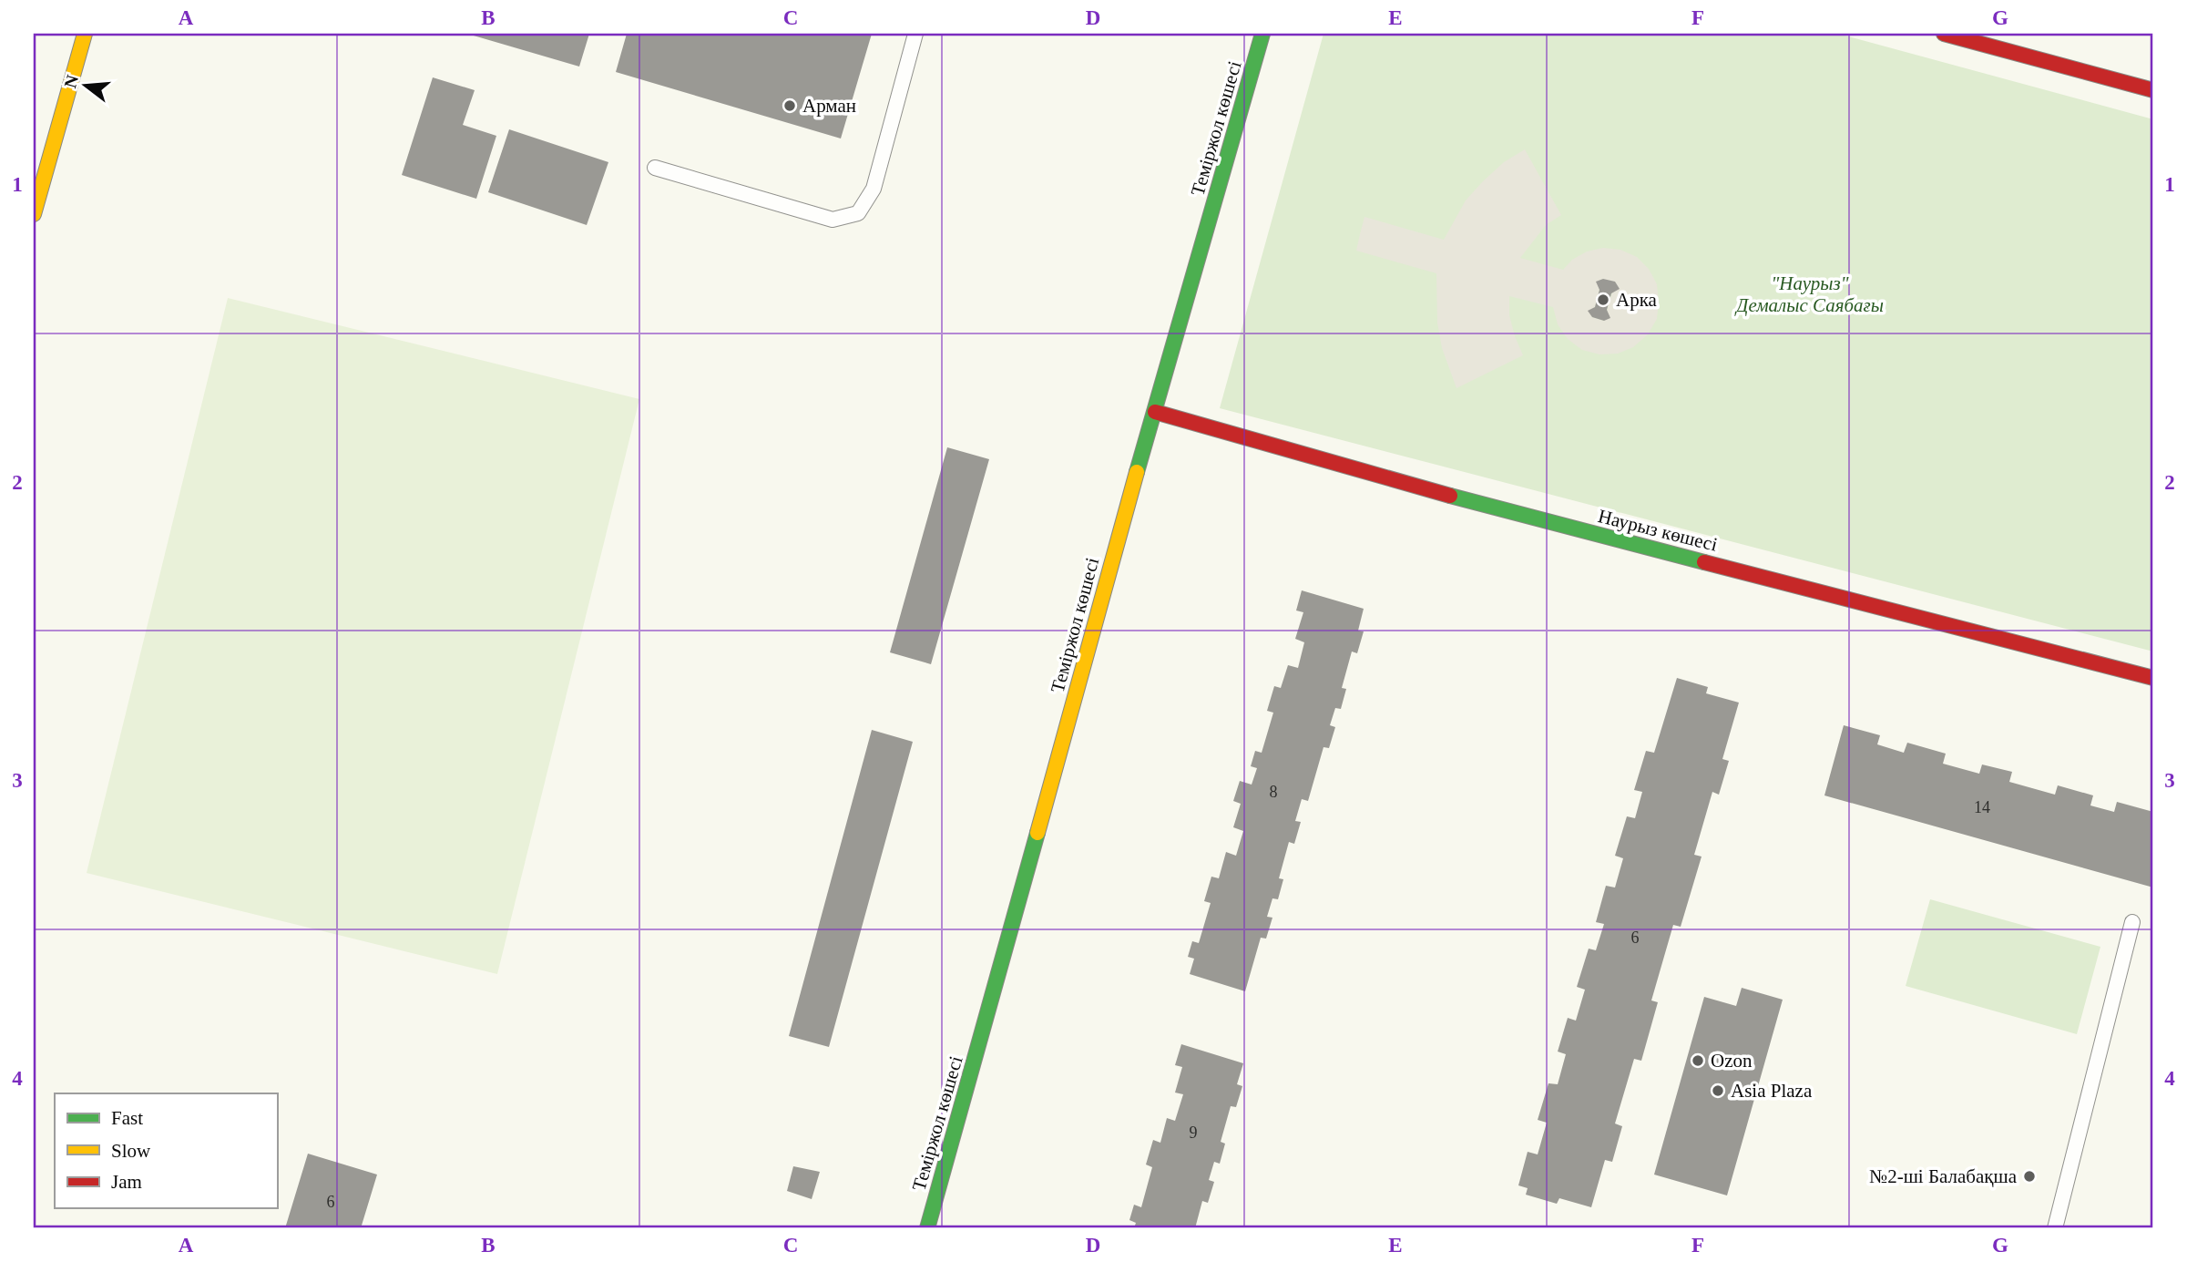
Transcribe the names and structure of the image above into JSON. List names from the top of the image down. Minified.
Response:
{"streets":{"street":["Теміржол көшесі","Наурыз көшесі"]},"crossings":[["Теміржол көшесі","Наурыз көшесі"]],"parks":["\"Наурыз\" Демалыс Саябағы"],"places":["Арман","Арка","Ozon","Asia Plaza","№2-ші Балабақша"],"house_numbers":["8","14","6","9","6"],"legend":["Fast","Slow","Jam"],"north":"left","grid":{"columns":["A","B","C","D","E","F","G"],"rows":["1","2","3","4"]}}
